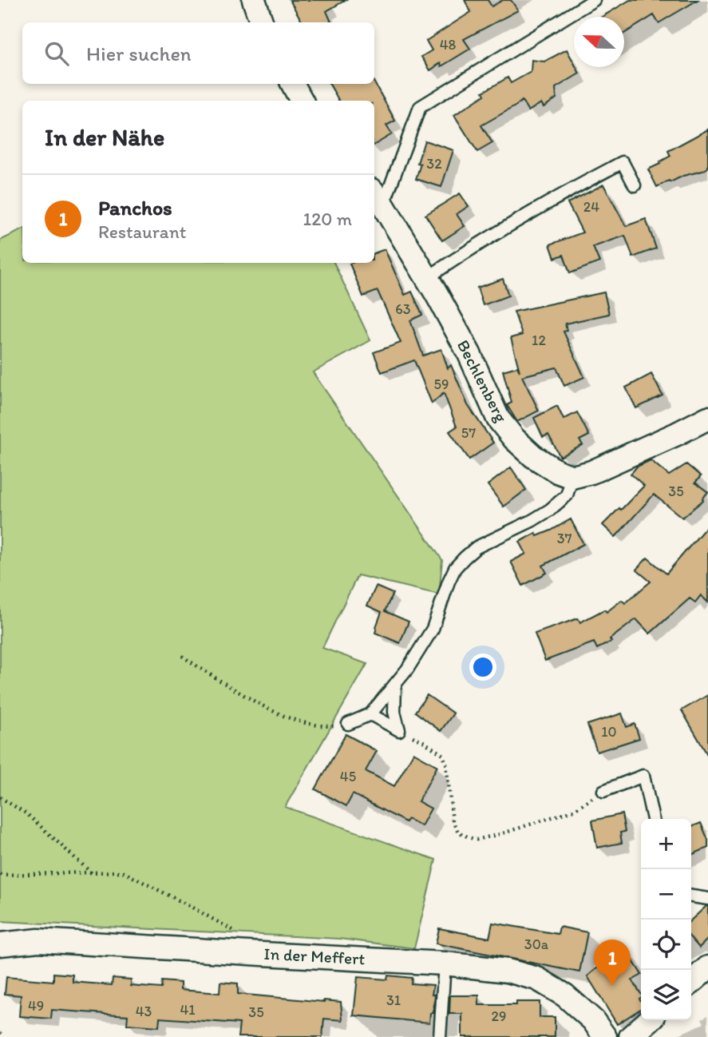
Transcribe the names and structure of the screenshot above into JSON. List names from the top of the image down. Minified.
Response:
{"streets":{"street":["Bechlenberg","In der Meffert"]},"house_numbers":["48","32","24","63","12","59","57","35","37","10","45","30a","31","49","41","43","35","29"],"north":"left","page":{"search":"Hier suchen","heading":"In der Nähe","list":[{"mark":"1","name":"Panchos","note":"Restaurant","value":"120 m"}],"map_buttons":["+","−"],"pins":"1"}}
